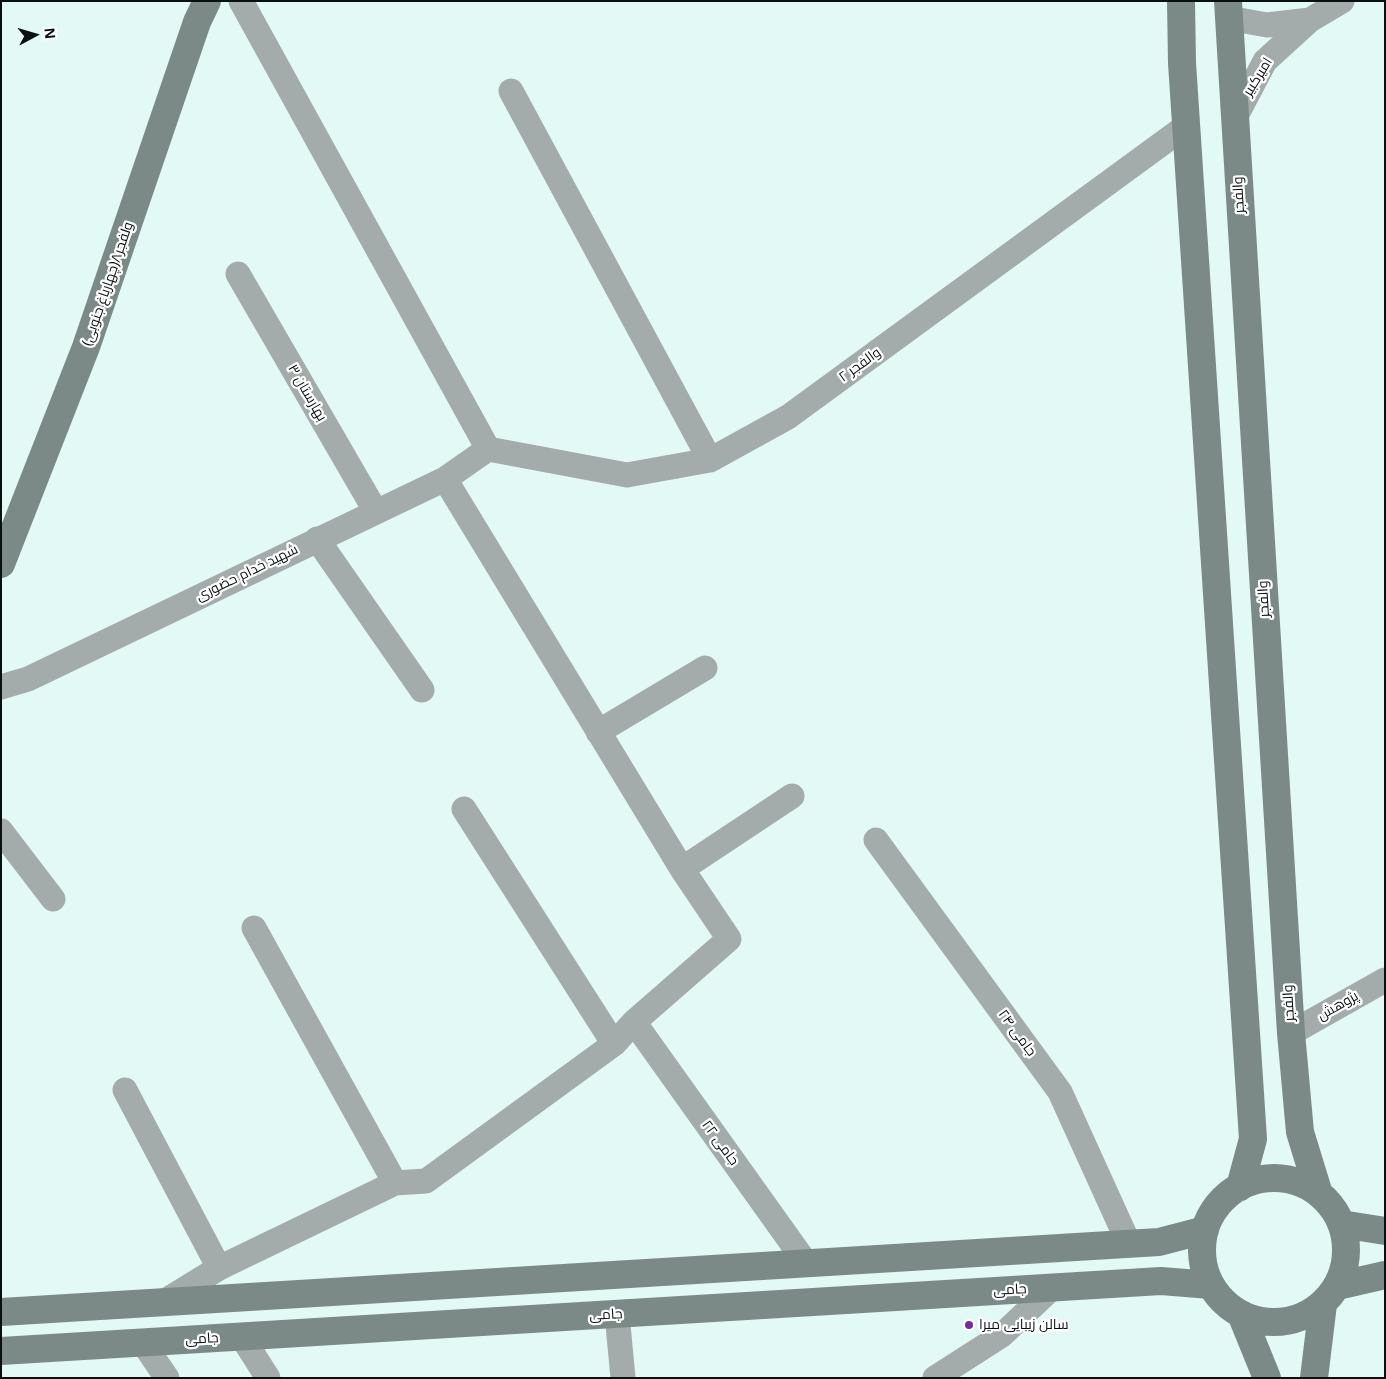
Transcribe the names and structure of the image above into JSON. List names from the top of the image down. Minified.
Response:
{"streets":{"main road":["والفجر","ولفجر۸(چهارباغ جنوبی)","جامی"],"street":["امیرکبیر","والفجر ۲","بهارستان ۳","شهید خدام حضوری","پژوهش","جامی ۲۴","جامی ۲۲"]},"crossings":[["امیرکبیر","والفجر"],["والفجر","پژوهش"],["والفجر","جامی"],["والفجر ۲","شهید خدام حضوری"],["بهارستان ۳","شهید خدام حضوری"]],"places":["سالن زیبایی میرا"],"north":"right"}
